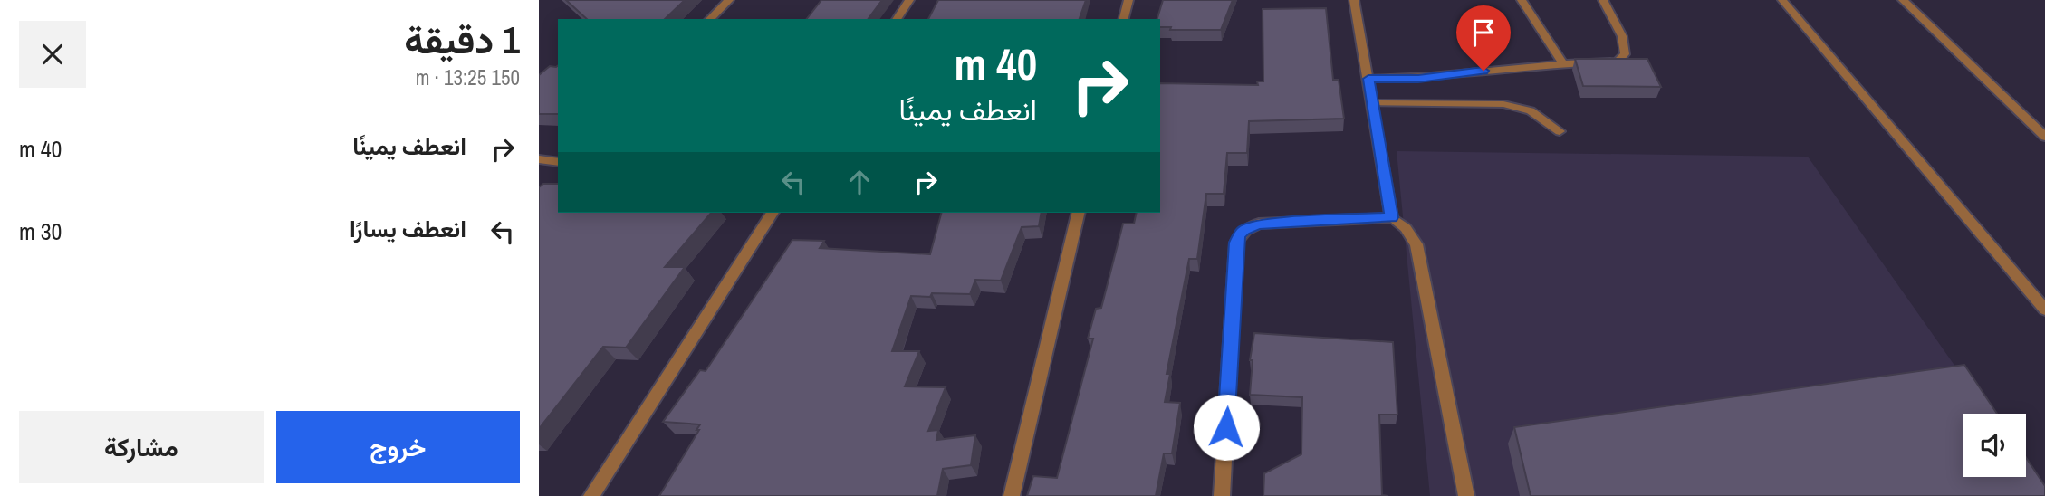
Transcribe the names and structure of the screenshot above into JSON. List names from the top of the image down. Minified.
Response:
{"page":{"heading":["1 دقيقة","150 m · 13:25"],"turn":["40 m","انعطف يمينًا"],"list":[{"name":"انعطف يمينًا","value":"40 m"},{"name":"انعطف يسارًا","value":"30 m"}],"buttons":["خروج","مشاركة"]}}
